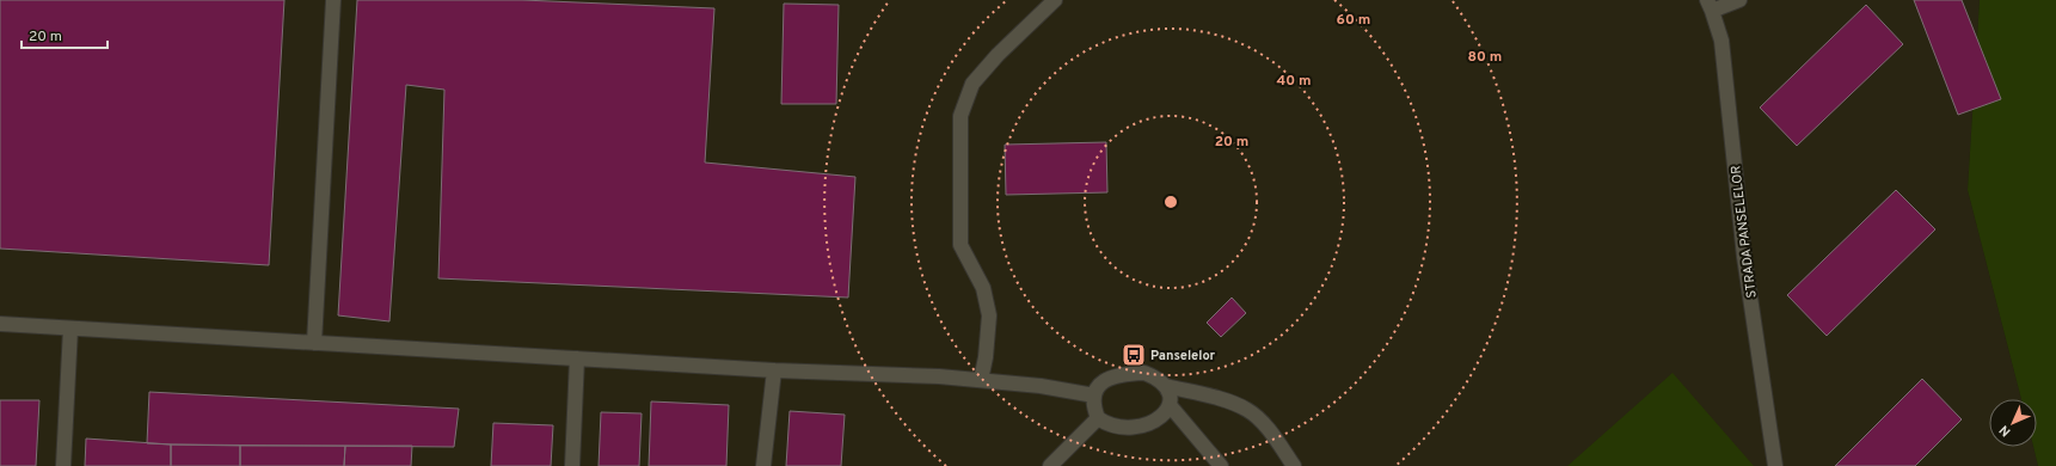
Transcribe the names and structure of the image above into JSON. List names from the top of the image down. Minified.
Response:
{"streets":{"street":["STRADA PANSELELOR"]},"places":{"bus stop":["Panselelor"]},"scale_bar":"20 m","north":"bottom left","rings":["60 m","80 m","40 m","20 m"]}
